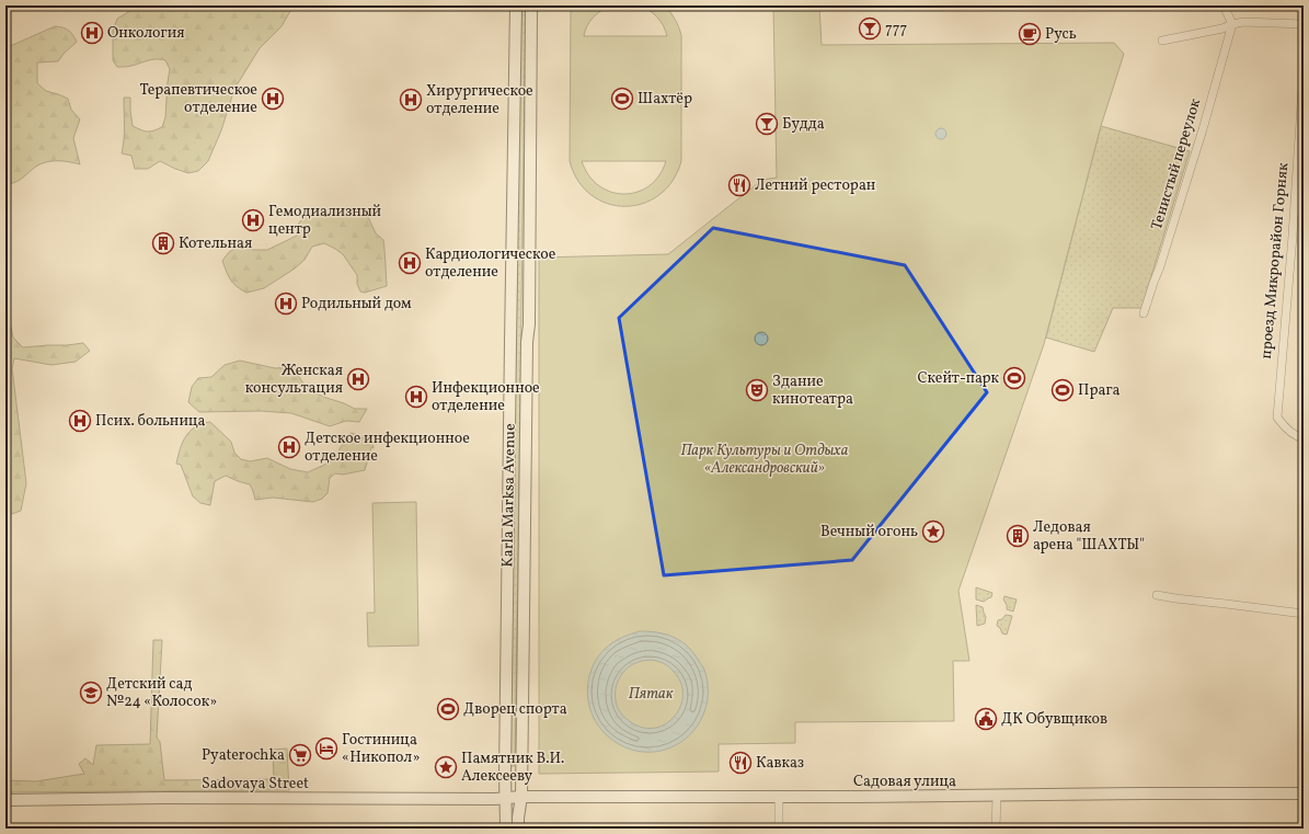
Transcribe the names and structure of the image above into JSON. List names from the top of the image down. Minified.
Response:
{"streets":{"main road":["Karla Marksa Avenue","Садовая улица","Sadovaya Street"],"street":["Тенистый переулок","проезд Микрорайон Горняк"]},"crossings":[["Karla Marksa Avenue","Садовая улица"],["Karla Marksa Avenue","Sadovaya Street"],["Садовая улица","Sadovaya Street"]],"parks":["Парк Культуры и Отдыха «Александровский»","Пятак"],"places":{"bar":["777","Будда"],"hospital":["Онкология","Терапевтическое отделение","Хирургическое отделение","Гемодиализный центр","Кардиологическое отделение","Родильный дом","Женская консультация","Инфекционное отделение","Псих. больница","Детское инфекционное отделение"],"cafe":["Русь"],"sports":["Шахтёр","Скейт-парк","Прага","Дворец спорта"],"restaurant":["Летний ресторан","Кавказ"],"building":["Котельная","Ледовая арена \"ШАХТЫ\""],"theatre":["Здание кинотеатра"],"place":["Вечный огонь","Памятник В.И. Алексееву"],"school or university":["Детский сад №24 «Колосок»"],"public building":["ДК Обувщиков"],"hotel":["Гостиница «Никопол»"],"supermarket":["Pyaterochka"]}}
